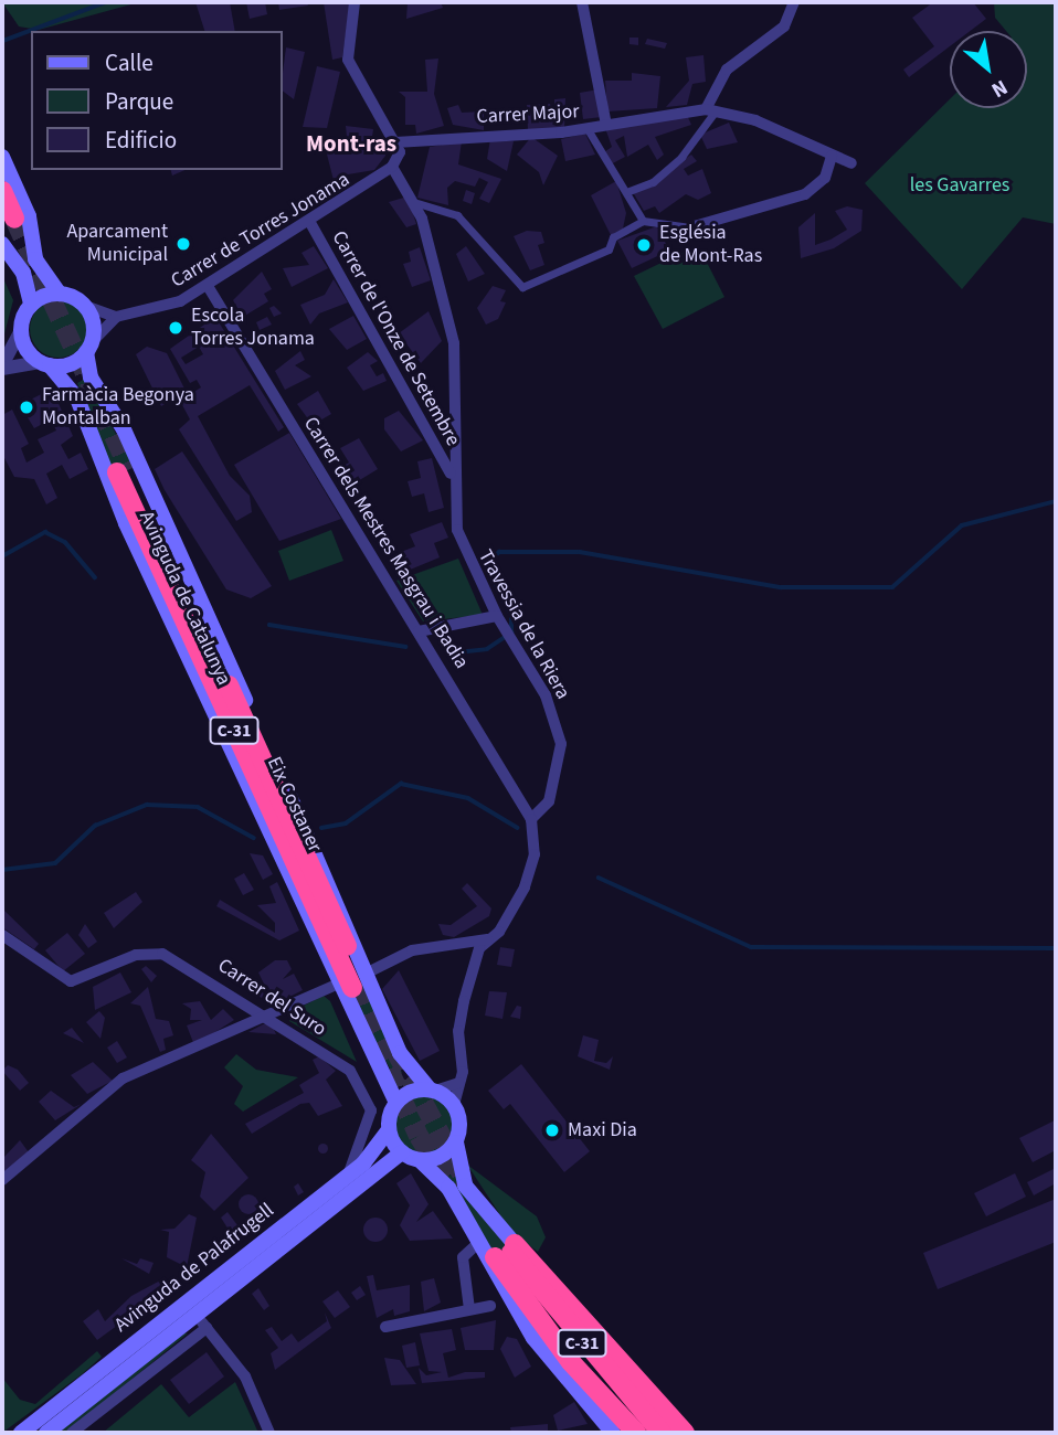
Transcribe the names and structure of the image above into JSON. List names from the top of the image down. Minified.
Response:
{"streets":{"highway":["C-31","Eix Costaner"],"main road":["Avinguda de Catalunya","Avinguda de Palafrugell"],"street":["Carrer Major","Carrer de Torres Jonama","Carrer de l'Onze de Setembre","Carrer dels Mestres Masgrau i Badia","Travessia de la Riera","Carrer del Suro"]},"crossings":[["Carrer de Torres Jonama","Carrer de l'Onze de Setembre"],["Carrer de Torres Jonama","Carrer dels Mestres Masgrau i Badia"],["Carrer de Torres Jonama","Travessia de la Riera"],["Carrer de l'Onze de Setembre","Travessia de la Riera"],["Carrer dels Mestres Masgrau i Badia","Travessia de la Riera"],["Avinguda de Catalunya","Eix Costaner"],["Avinguda de Catalunya","Avinguda de Palafrugell"],["Carrer del Suro","Avinguda de Palafrugell"]],"districts":["Mont-ras"],"parks":["les Gavarres"],"places":["Aparcament Municipal","Església de Mont-Ras","Escola Torres Jonama","Farmàcia Begonya Montalban","Maxi Dia"],"legend":["Calle","Parque","Edificio"],"north":"bottom right"}
